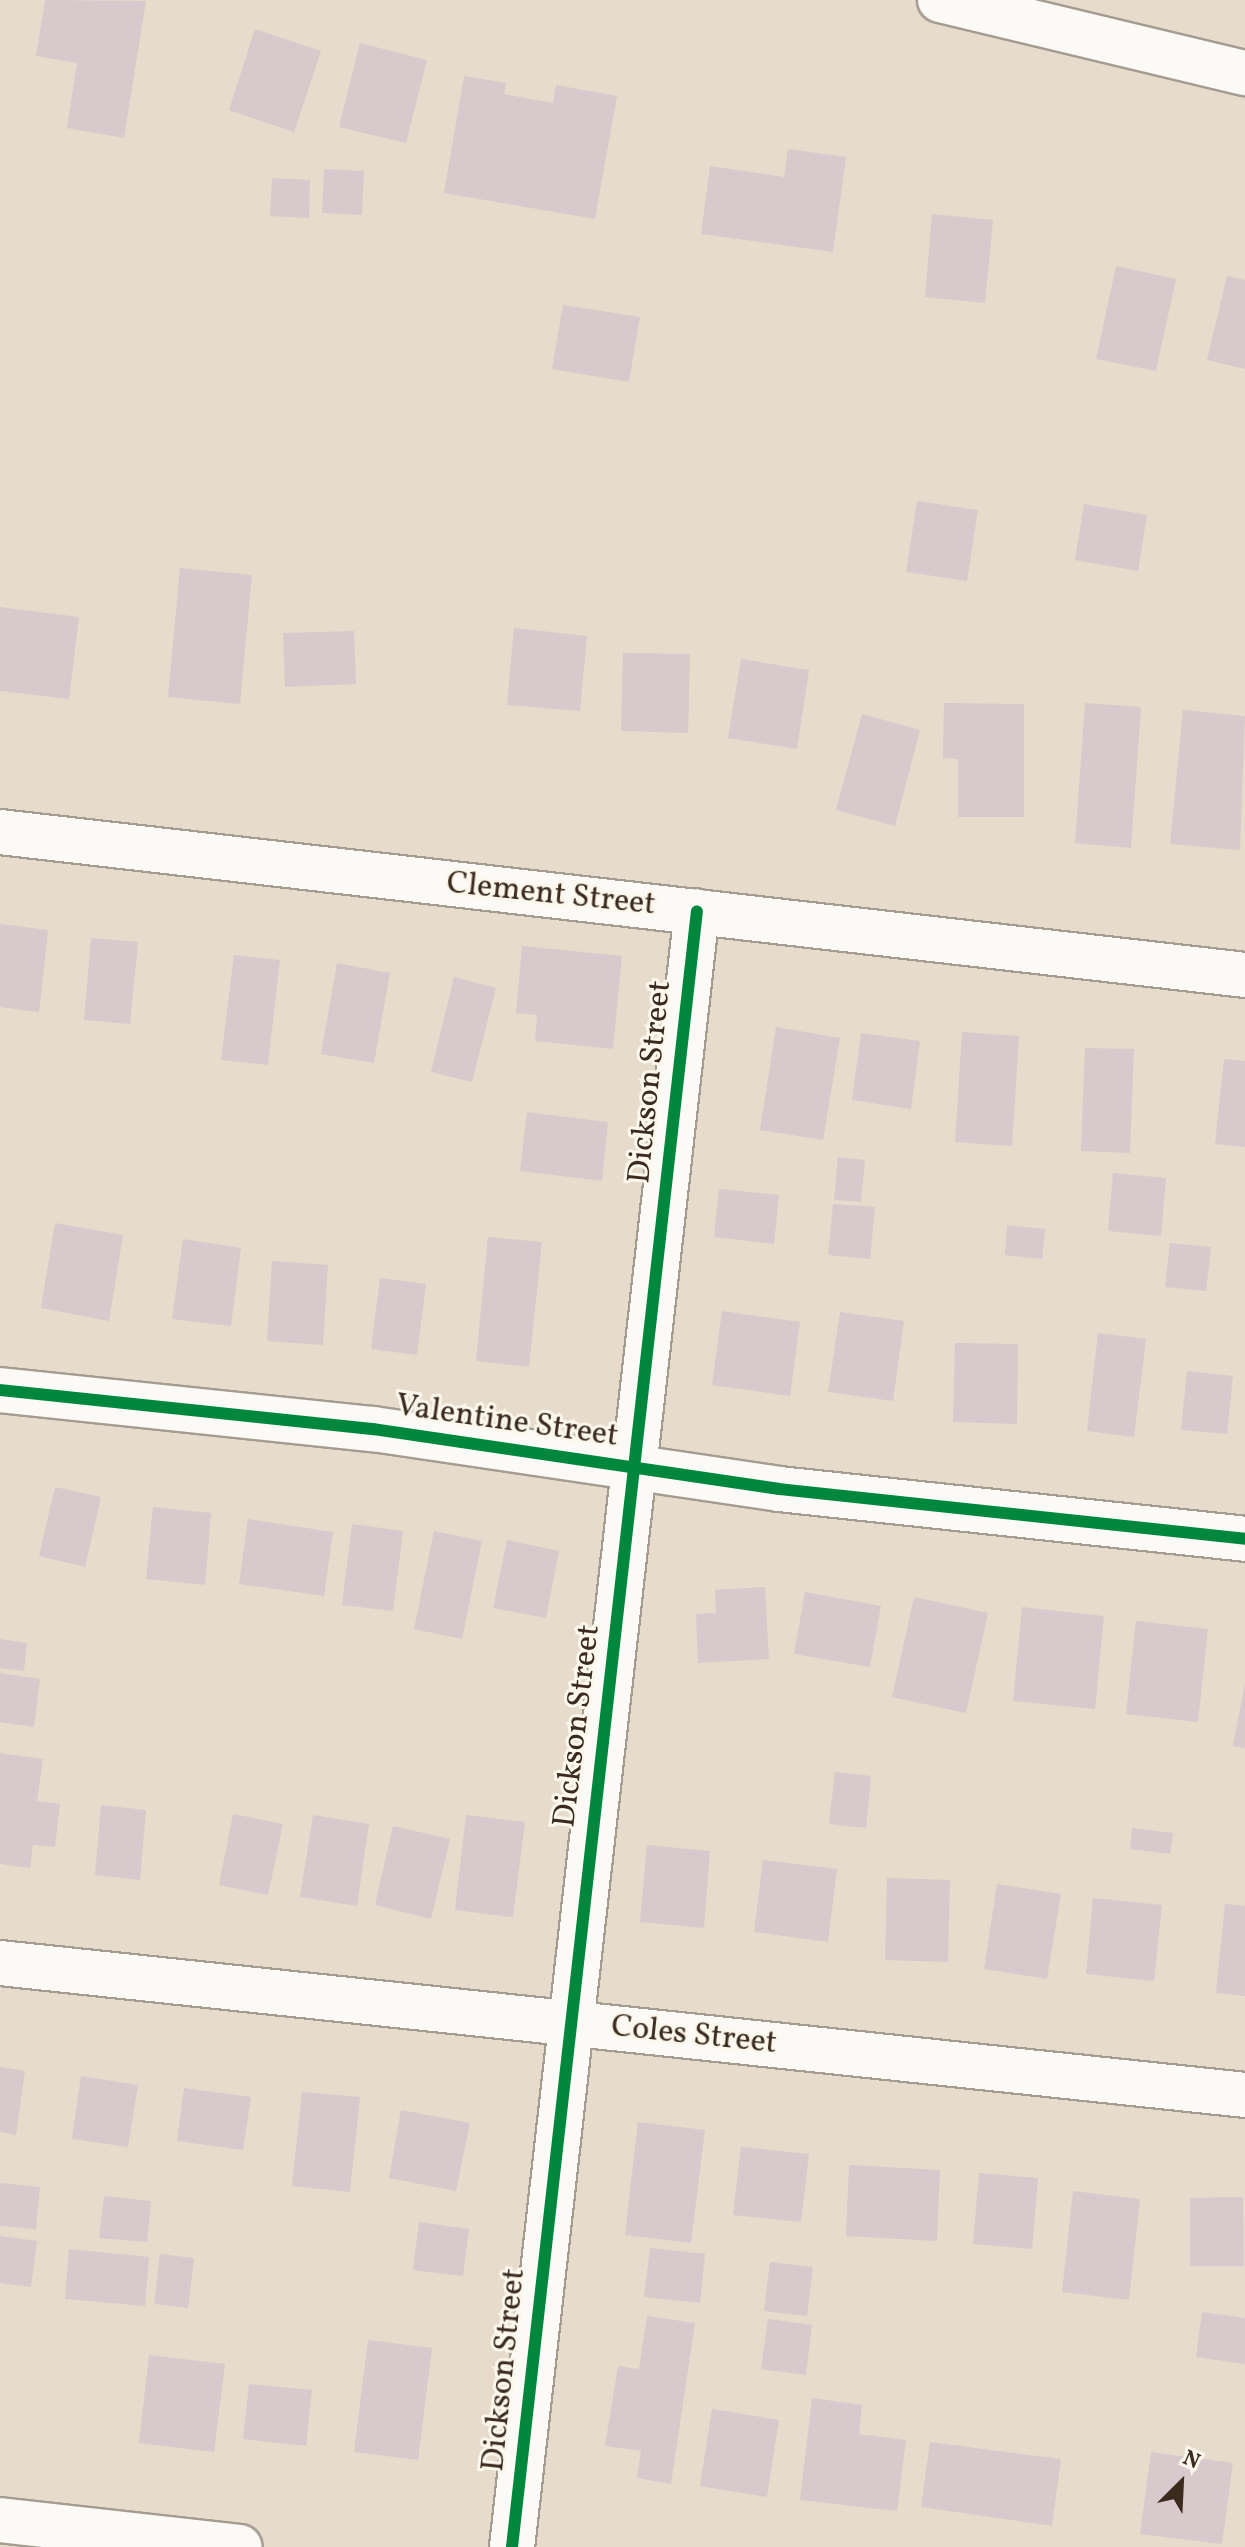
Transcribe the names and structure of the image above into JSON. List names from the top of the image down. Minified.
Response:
{"streets":{"street":["Clement Street","Dickson Street","Valentine Street","Coles Street"]},"crossings":[["Clement Street","Dickson Street"],["Dickson Street","Valentine Street"],["Dickson Street","Coles Street"]],"north":"top right"}
